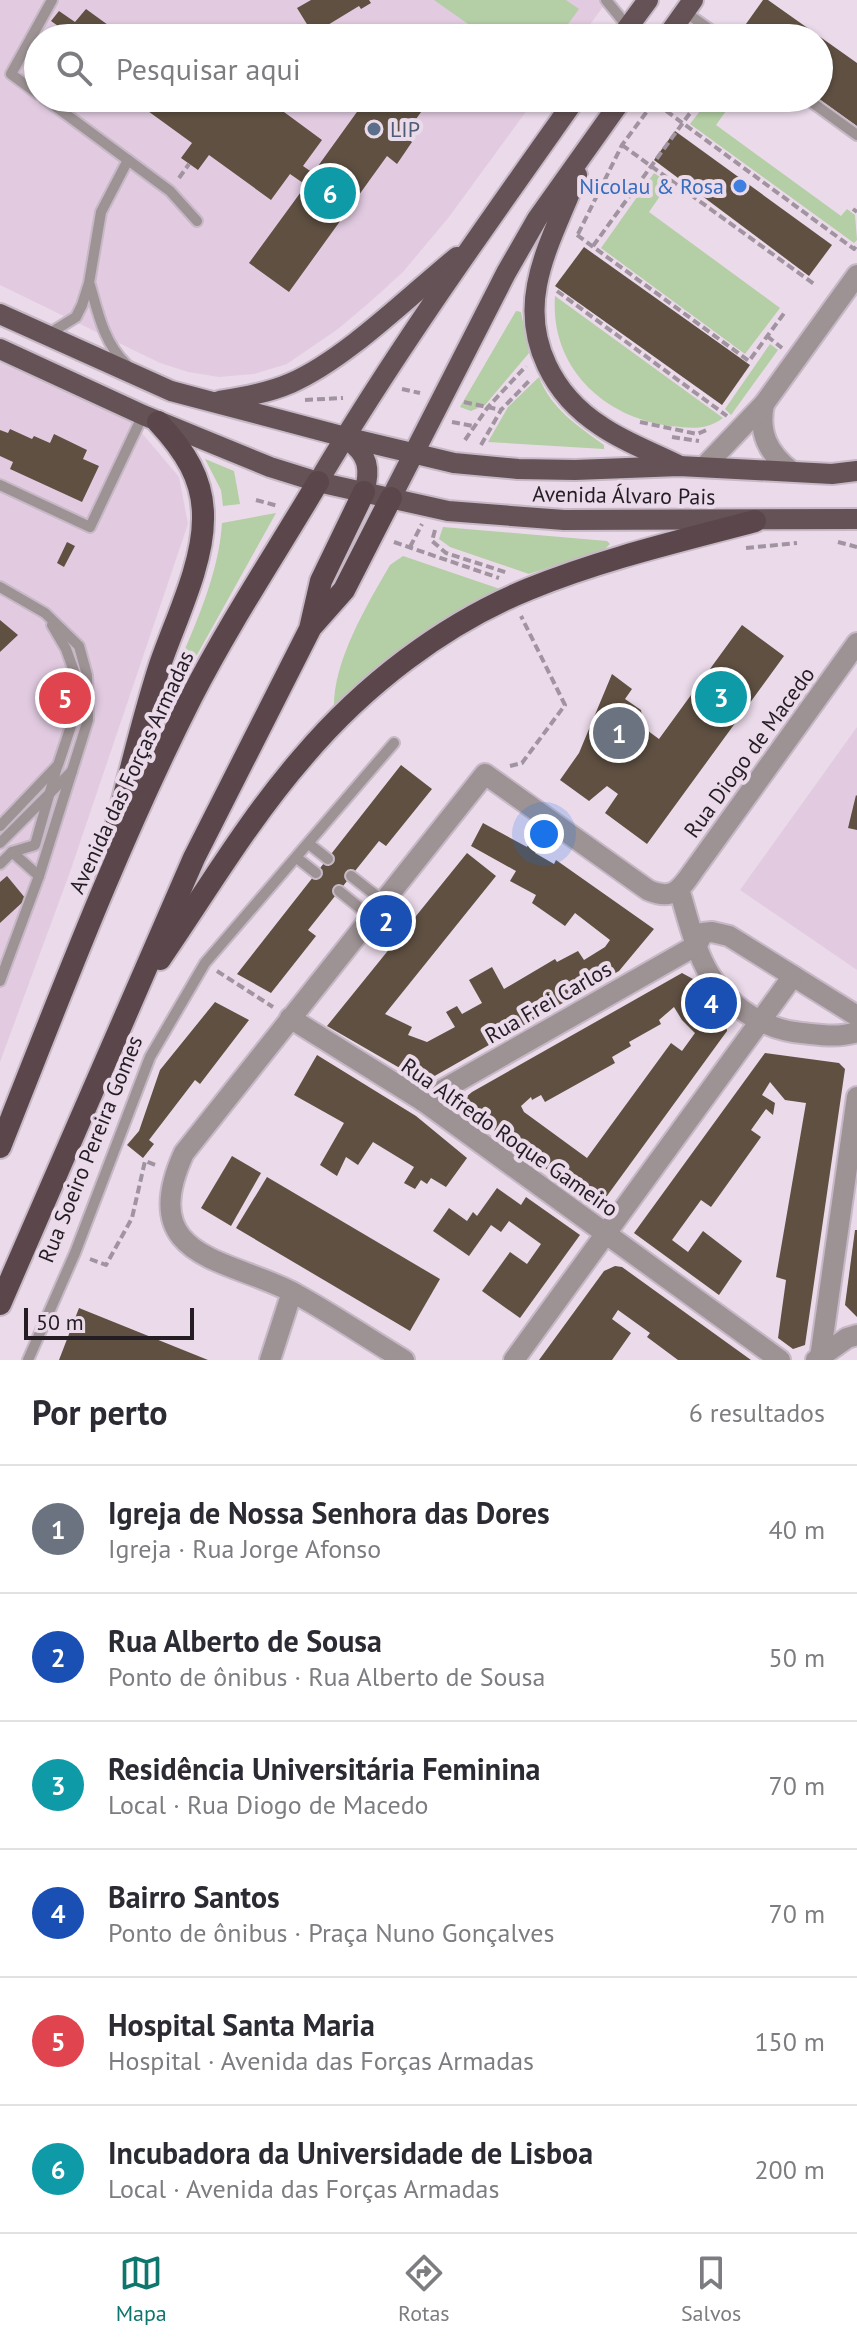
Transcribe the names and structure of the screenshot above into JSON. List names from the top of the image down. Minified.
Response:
{"streets":{"highway":["Avenida das Forças Armadas"],"main road":["Avenida Álvaro Pais"],"street":["Rua Diogo de Macedo","Rua Frei Carlos","Rua Alfredo Roque Gameiro"],"lane":["Rua Soeiro Pereira Gomes"]},"crossings":[["Avenida Álvaro Pais","Avenida das Forças Armadas"],["Rua Frei Carlos","Rua Alfredo Roque Gameiro"]],"places":["LIP","Nicolau & Rosa"],"scale_bar":"50 m","page":{"search":"Pesquisar aqui","pins":["6","3","5","1","2","4"],"scale":"50 m","heading":["Por perto","6 resultados"],"list":[{"mark":"1","name":"Igreja de Nossa Senhora das Dores","note":"Igreja · Rua Jorge Afonso","value":"40 m"},{"mark":"2","name":"Rua Alberto de Sousa","note":"Ponto de ônibus · Rua Alberto de Sousa","value":"50 m"},{"mark":"3","name":"Residência Universitária Feminina","note":"Local · Rua Diogo de Macedo","value":"70 m"},{"mark":"4","name":"Bairro Santos","note":"Ponto de ônibus · Praça Nuno Gonçalves","value":"70 m"},{"mark":"5","name":"Hospital Santa Maria","note":"Hospital · Avenida das Forças Armadas","value":"150 m"},{"mark":"6","name":"Incubadora da Universidade de Lisboa","note":"Local · Avenida das Forças Armadas","value":"200 m"}],"nav":["Mapa","Rotas","Salvos"]}}
